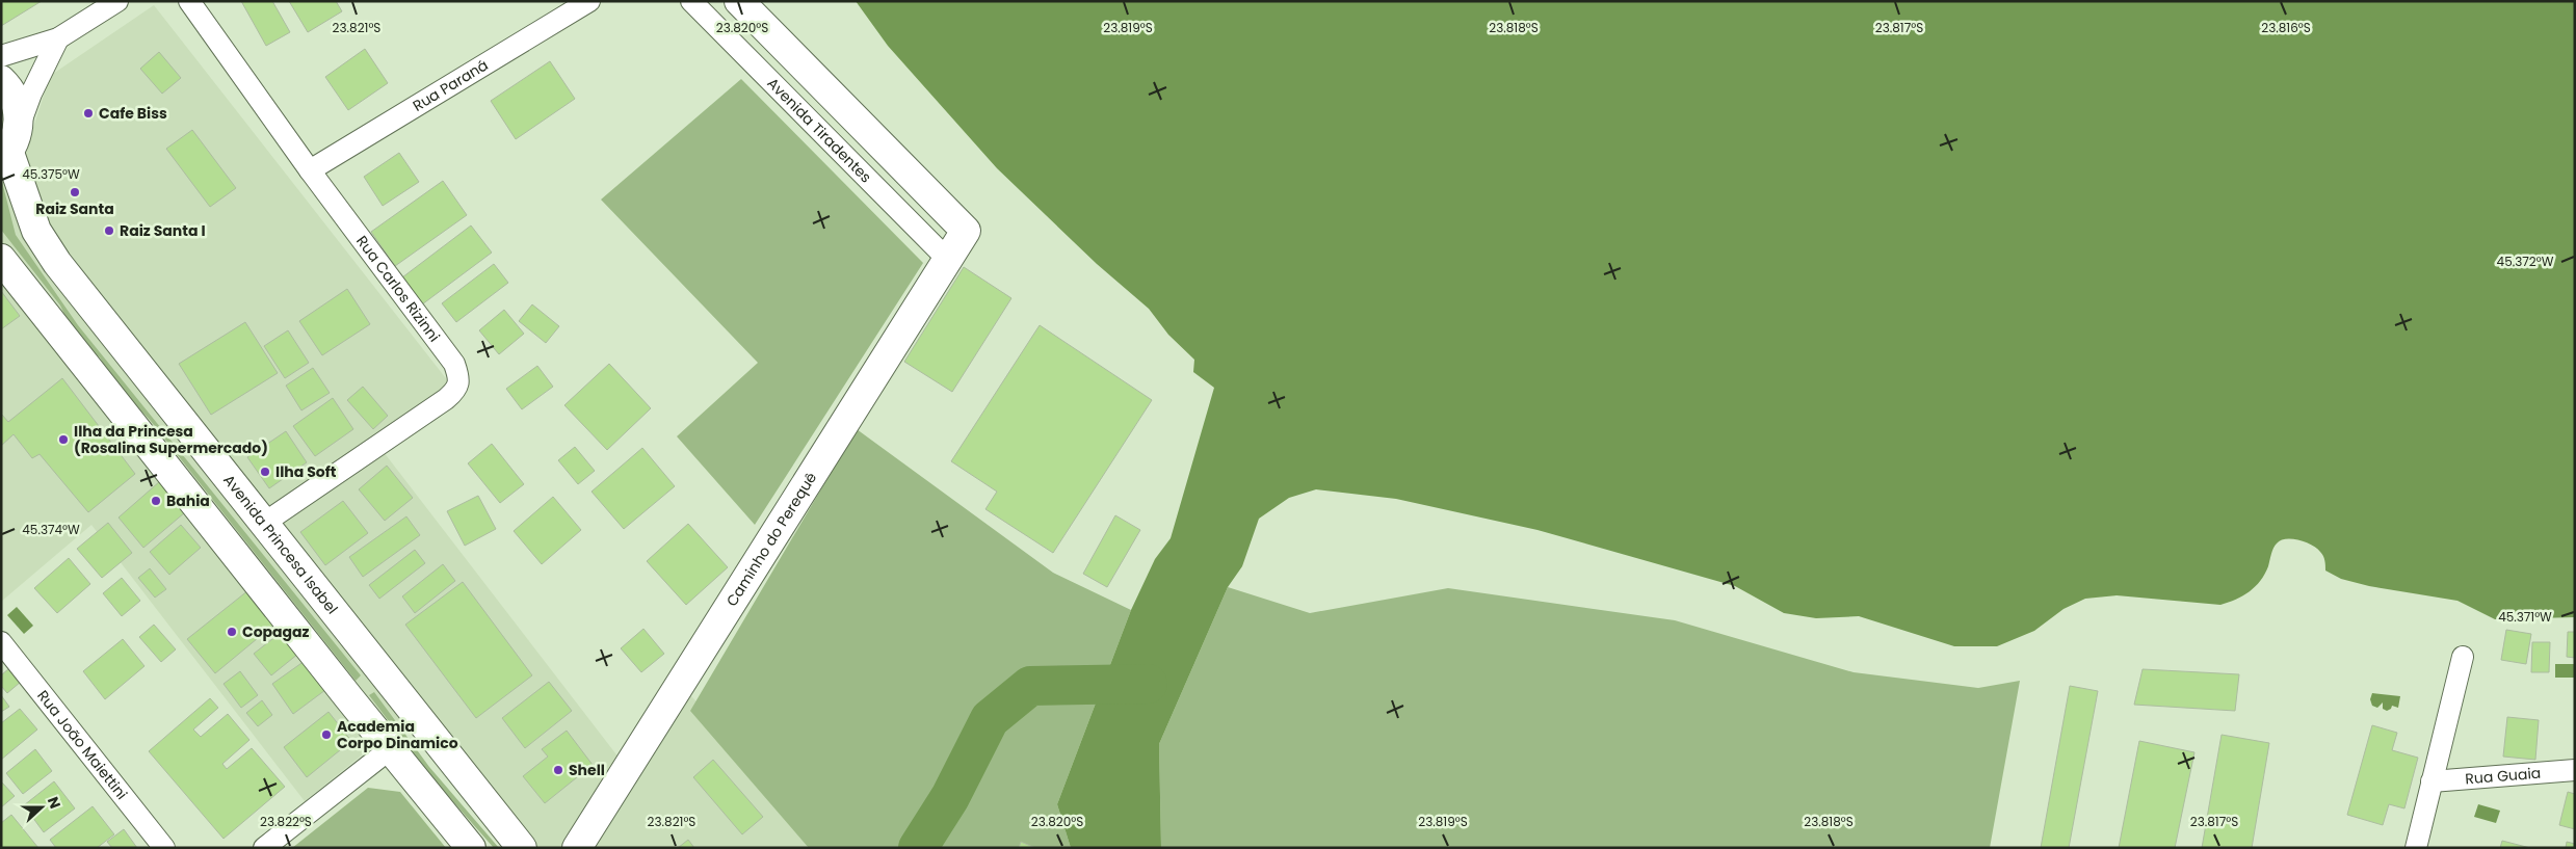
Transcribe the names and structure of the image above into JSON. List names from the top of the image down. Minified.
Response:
{"streets":{"main road":["Caminho do Perequê","Avenida Princesa Isabel"],"street":["Rua Paraná","Avenida Tiradentes","Rua Carlos Rizinni","Rua João Maiettini","Rua Guaia"]},"crossings":[["Rua Paraná","Rua Carlos Rizinni"],["Avenida Tiradentes","Caminho do Perequê"],["Rua Carlos Rizinni","Avenida Princesa Isabel"]],"places":["Cafe Biss","Raiz Santa","Raiz Santa I","Ilha da Princesa (Rosalina Supermercado)","Ilha Soft","Bahia","Copagaz","Academia Corpo Dinamico","Shell"],"north":"right","coordinates":["23.819°S","23.821°S","23.820°S","23.818°S","23.817°S","23.816°S","45.375°W","45.372°W","45.374°W","45.371°W","23.822°S"]}
